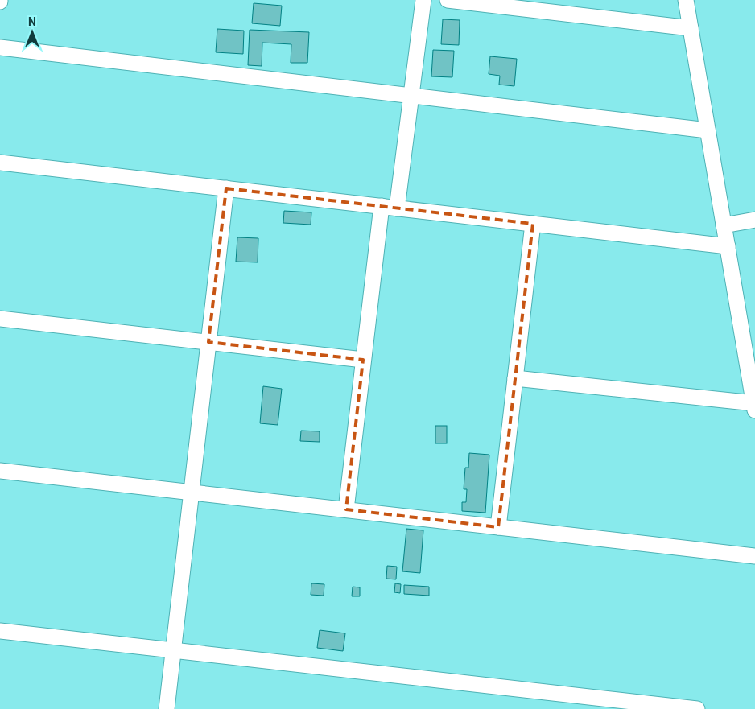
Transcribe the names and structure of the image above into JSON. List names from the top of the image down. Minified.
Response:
{"north":"top"}
